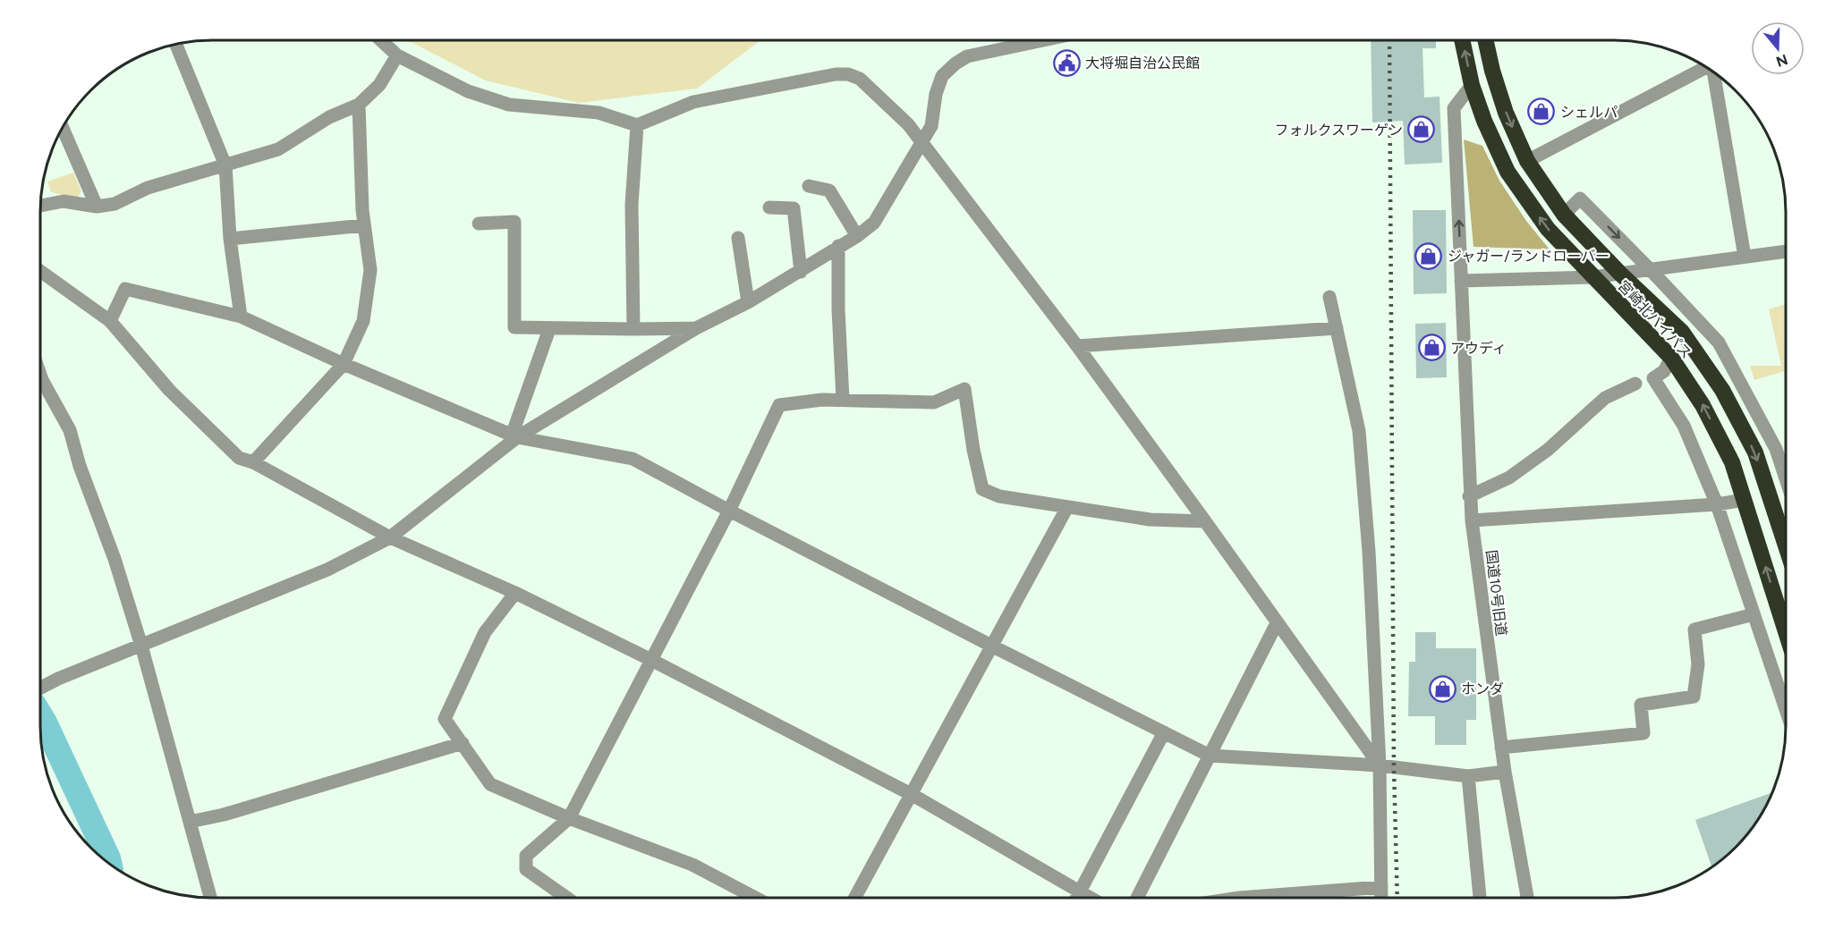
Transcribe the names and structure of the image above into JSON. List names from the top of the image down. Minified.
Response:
{"streets":{"highway":["宮崎北バイパス"],"street":["国道10号旧道"]},"crossings":[["宮崎北バイパス","国道10号旧道"]],"places":{"public building":["大将堀自治公民館"],"shop":["シェルパ","フォルクスワーゲン","ジャガー/ランドローバー","アウディ","ホンダ"]},"north":"bottom"}
